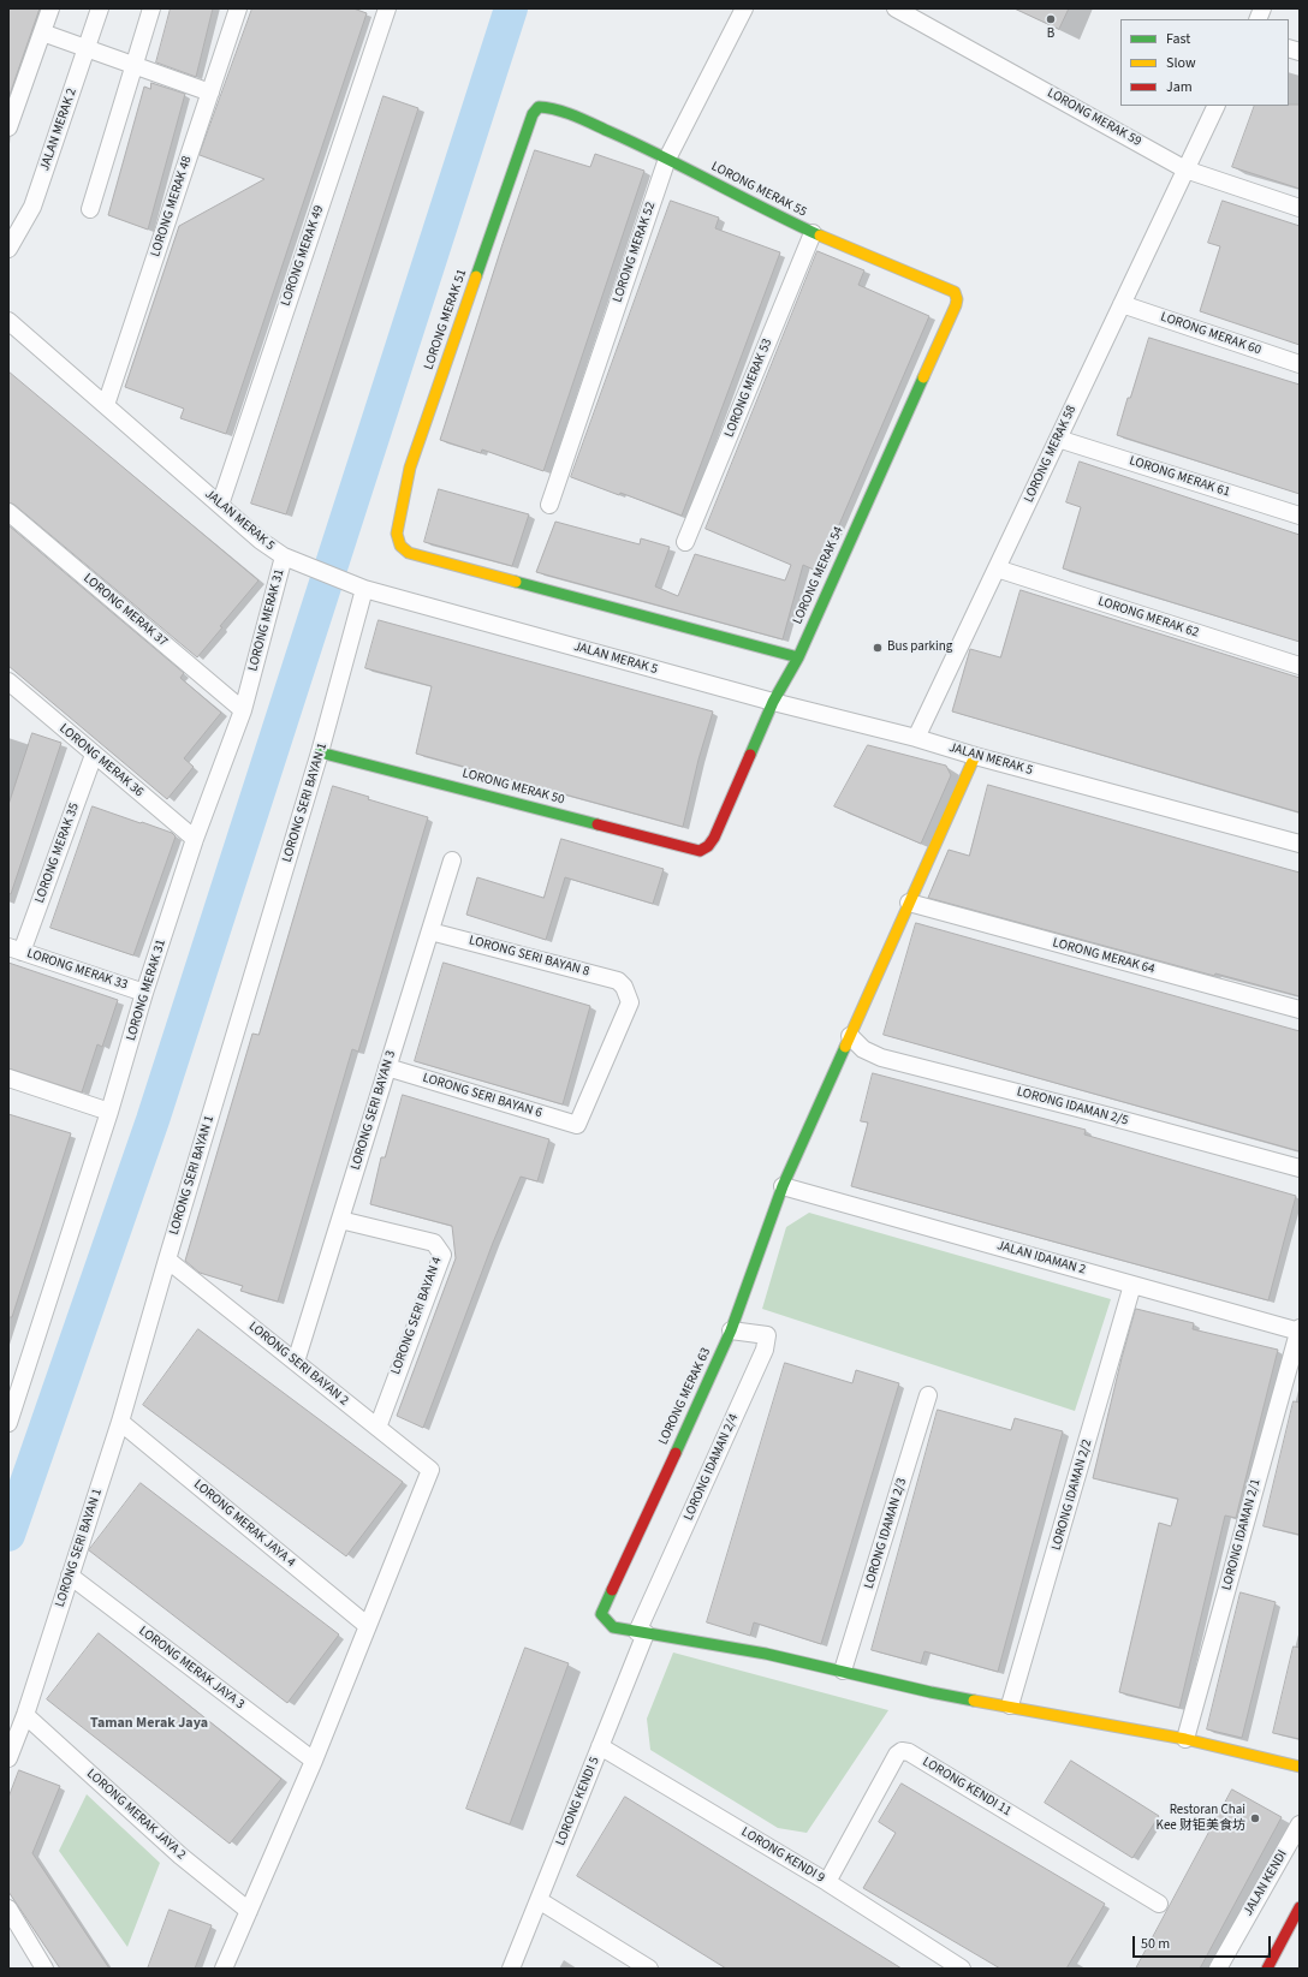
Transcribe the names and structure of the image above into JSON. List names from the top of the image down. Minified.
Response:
{"streets":{"street":["LORONG MERAK 59","JALAN MERAK 2","LORONG MERAK 55","LORONG MERAK 48","LORONG MERAK 52","LORONG MERAK 49","LORONG MERAK 51","LORONG MERAK 60","LORONG MERAK 53","LORONG MERAK 58","LORONG MERAK 61","JALAN MERAK 5","LORONG MERAK 54","LORONG MERAK 37","LORONG MERAK 62","LORONG MERAK 31","LORONG MERAK 36","LORONG MERAK 50","LORONG SERI BAYAN 1","LORONG MERAK 35","LORONG SERI BAYAN 8","LORONG MERAK 64","LORONG MERAK 33","LORONG SERI BAYAN 6","LORONG IDAMAN 2/5","LORONG SERI BAYAN 3","JALAN IDAMAN 2","LORONG SERI BAYAN 4","LORONG SERI BAYAN 2","LORONG MERAK 63","LORONG IDAMAN 2/4","LORONG IDAMAN 2/2","LORONG MERAK JAYA 4","LORONG IDAMAN 2/3","LORONG IDAMAN 2/1","LORONG MERAK JAYA 3","LORONG KENDI 11","LORONG KENDI 5","LORONG MERAK JAYA 2","LORONG KENDI 9","JALAN KENDI"]},"crossings":[["LORONG MERAK 59","LORONG MERAK 58"],["LORONG MERAK 55","LORONG MERAK 52"],["LORONG MERAK 55","LORONG MERAK 51"],["LORONG MERAK 55","LORONG MERAK 53"],["LORONG MERAK 55","LORONG MERAK 54"],["LORONG MERAK 48","JALAN MERAK 5"],["LORONG MERAK 49","JALAN MERAK 5"],["LORONG MERAK 51","LORONG MERAK 54"],["LORONG MERAK 60","LORONG MERAK 58"],["LORONG MERAK 58","LORONG MERAK 61"],["LORONG MERAK 58","JALAN MERAK 5"],["LORONG MERAK 58","LORONG MERAK 62"],["JALAN MERAK 5","LORONG MERAK 54"],["JALAN MERAK 5","LORONG MERAK 31"],["JALAN MERAK 5","LORONG SERI BAYAN 1"],["JALAN MERAK 5","LORONG MERAK 63"],["LORONG MERAK 54","LORONG MERAK 50"],["LORONG MERAK 37","LORONG MERAK 31"],["LORONG MERAK 31","LORONG MERAK 36"],["LORONG MERAK 31","LORONG MERAK 33"],["LORONG MERAK 36","LORONG MERAK 35"],["LORONG MERAK 50","LORONG SERI BAYAN 1"],["LORONG SERI BAYAN 1","LORONG SERI BAYAN 2"],["LORONG SERI BAYAN 1","LORONG MERAK JAYA 4"],["LORONG SERI BAYAN 1","LORONG MERAK JAYA 3"],["LORONG SERI BAYAN 1","LORONG MERAK JAYA 2"],["LORONG MERAK 35","LORONG MERAK 33"],["LORONG SERI BAYAN 8","LORONG SERI BAYAN 6"],["LORONG SERI BAYAN 8","LORONG SERI BAYAN 3"],["LORONG MERAK 64","LORONG MERAK 63"],["LORONG SERI BAYAN 6","LORONG SERI BAYAN 3"],["LORONG IDAMAN 2/5","LORONG MERAK 63"],["LORONG SERI BAYAN 3","LORONG SERI BAYAN 4"],["LORONG SERI BAYAN 3","LORONG SERI BAYAN 2"],["JALAN IDAMAN 2","LORONG MERAK 63"],["JALAN IDAMAN 2","LORONG IDAMAN 2/2"],["JALAN IDAMAN 2","LORONG IDAMAN 2/1"],["LORONG SERI BAYAN 4","LORONG SERI BAYAN 2"],["LORONG SERI BAYAN 2","LORONG MERAK JAYA 4"],["LORONG MERAK 63","LORONG IDAMAN 2/4"],["LORONG MERAK 63","LORONG KENDI 5"],["LORONG IDAMAN 2/4","LORONG KENDI 5"],["LORONG KENDI 11","LORONG KENDI 9"],["LORONG KENDI 5","LORONG KENDI 9"]],"districts":["Taman Merak Jaya"],"places":["B","Bus parking","Restoran Chai Kee 财钜美食坊"],"legend":["Fast","Slow","Jam"],"scale_bar":"50 m"}
